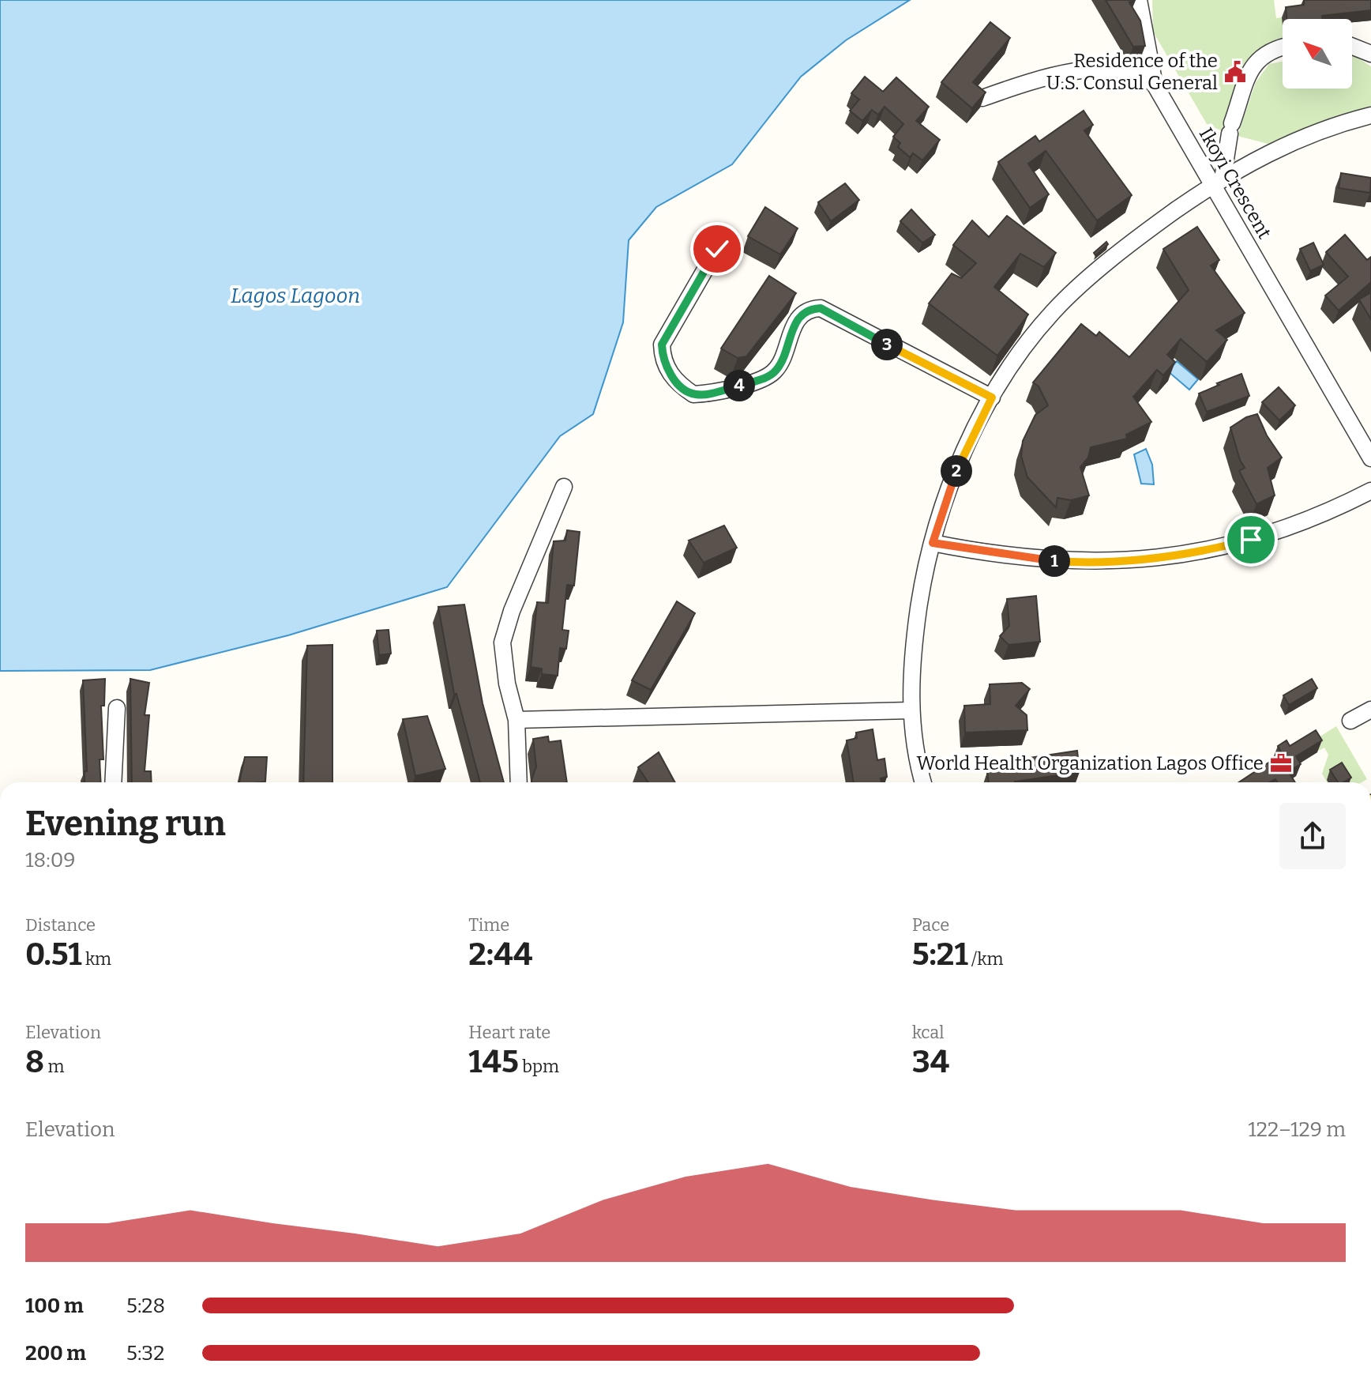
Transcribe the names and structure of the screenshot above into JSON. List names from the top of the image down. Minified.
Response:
{"streets":{"street":["Ikoyi Crescent"]},"water":["Lagos Lagoon"],"places":{"public building":["Residence of the U.S. Consul General"],"office":["World Health Organization Lagos Office"]},"north":"top left","page":{"pins":["3","4","2","1"],"heading":["Evening run","18:09"],"stats":[["Distance","0.51 km"],["Time","2:44"],["Pace","5:21 /km"],["Elevation","8 m"],["Heart rate","145 bpm"],["kcal","34"]],"chart":["Elevation","122–129 m"],"list":[{"name":"100 m","note":"5:28"},{"name":"200 m","note":"5:32"}]}}
